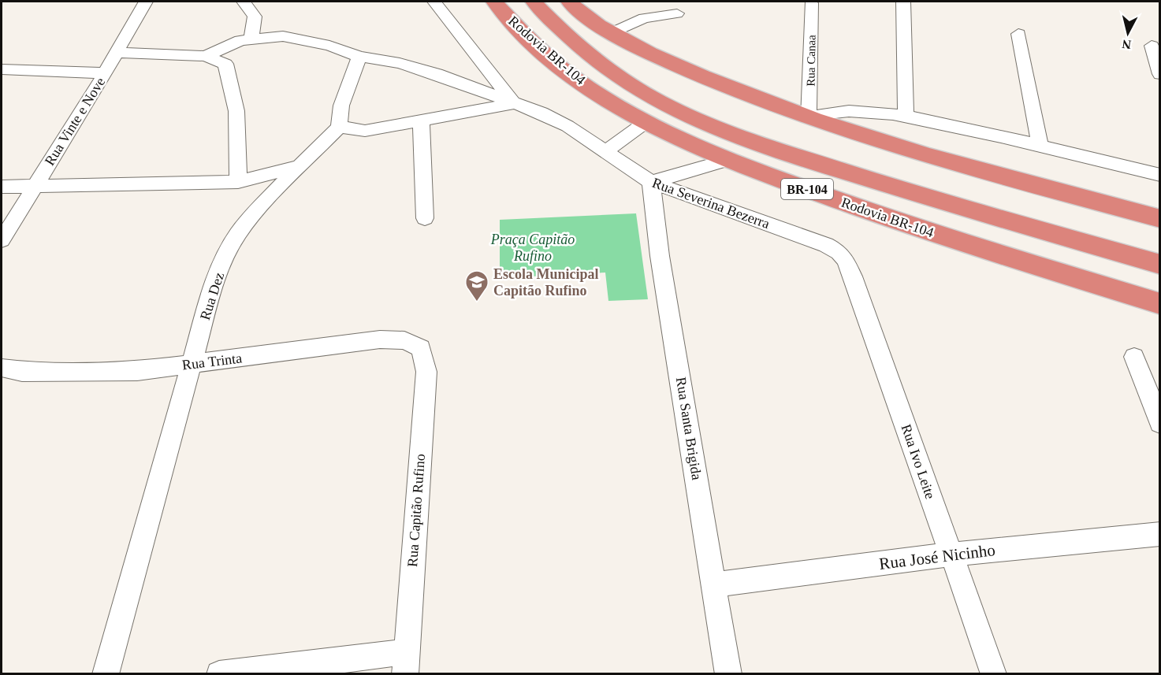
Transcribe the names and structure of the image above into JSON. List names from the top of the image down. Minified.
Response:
{"streets":{"highway":["Rodovia BR-104","BR-104"],"street":["Rua Canaa","Rua Vinte e Nove","Rua Severina Bezerra","Rua Dez","Rua Trinta","Rua Santa Brigida","Rua Ivo Leite","Rua Capitão Rufino","Rua José Nicinho"]},"crossings":[["Rua Severina Bezerra","Rua Santa Brigida"],["Rua Severina Bezerra","Rua Ivo Leite"],["Rua Dez","Rua Trinta"],["Rua Trinta","Rua Capitão Rufino"],["Rua Santa Brigida","Rua José Nicinho"],["Rua Ivo Leite","Rua José Nicinho"]],"parks":["Praça Capitão Rufino"],"places":{"school or university":["Escola Municipal Capitão Rufino"]},"north":"bottom"}
